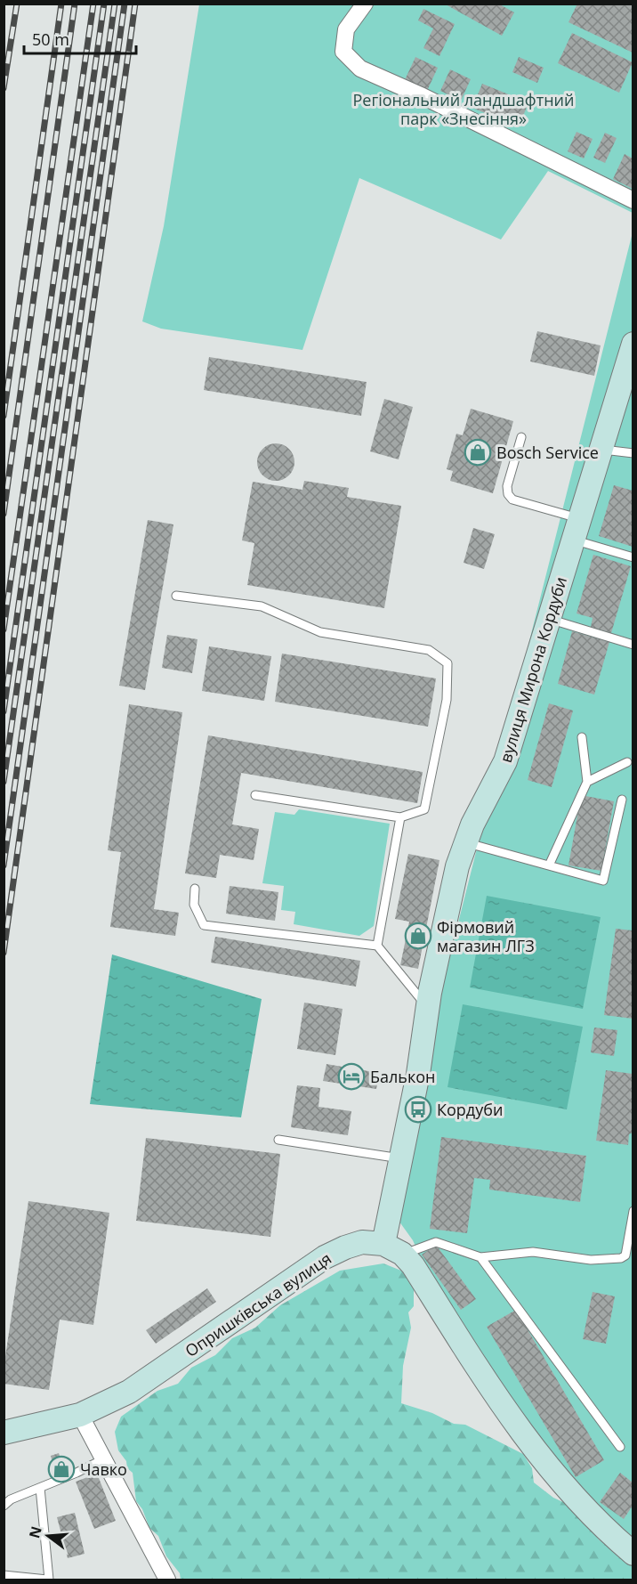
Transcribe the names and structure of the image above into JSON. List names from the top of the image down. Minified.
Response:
{"streets":{"street":["вулиця Мирона Кордуби","Опришківська вулиця"]},"crossings":[["вулиця Мирона Кордуби","Опришківська вулиця"]],"parks":["Регіональний ландшафтний парк «Знесіння»"],"places":{"shop":["Bosch Service","Фірмовий магазин ЛГЗ","Чавко"],"hotel":["Балькон"],"bus stop":["Кордуби"]},"scale_bar":"50 m","north":"left"}
